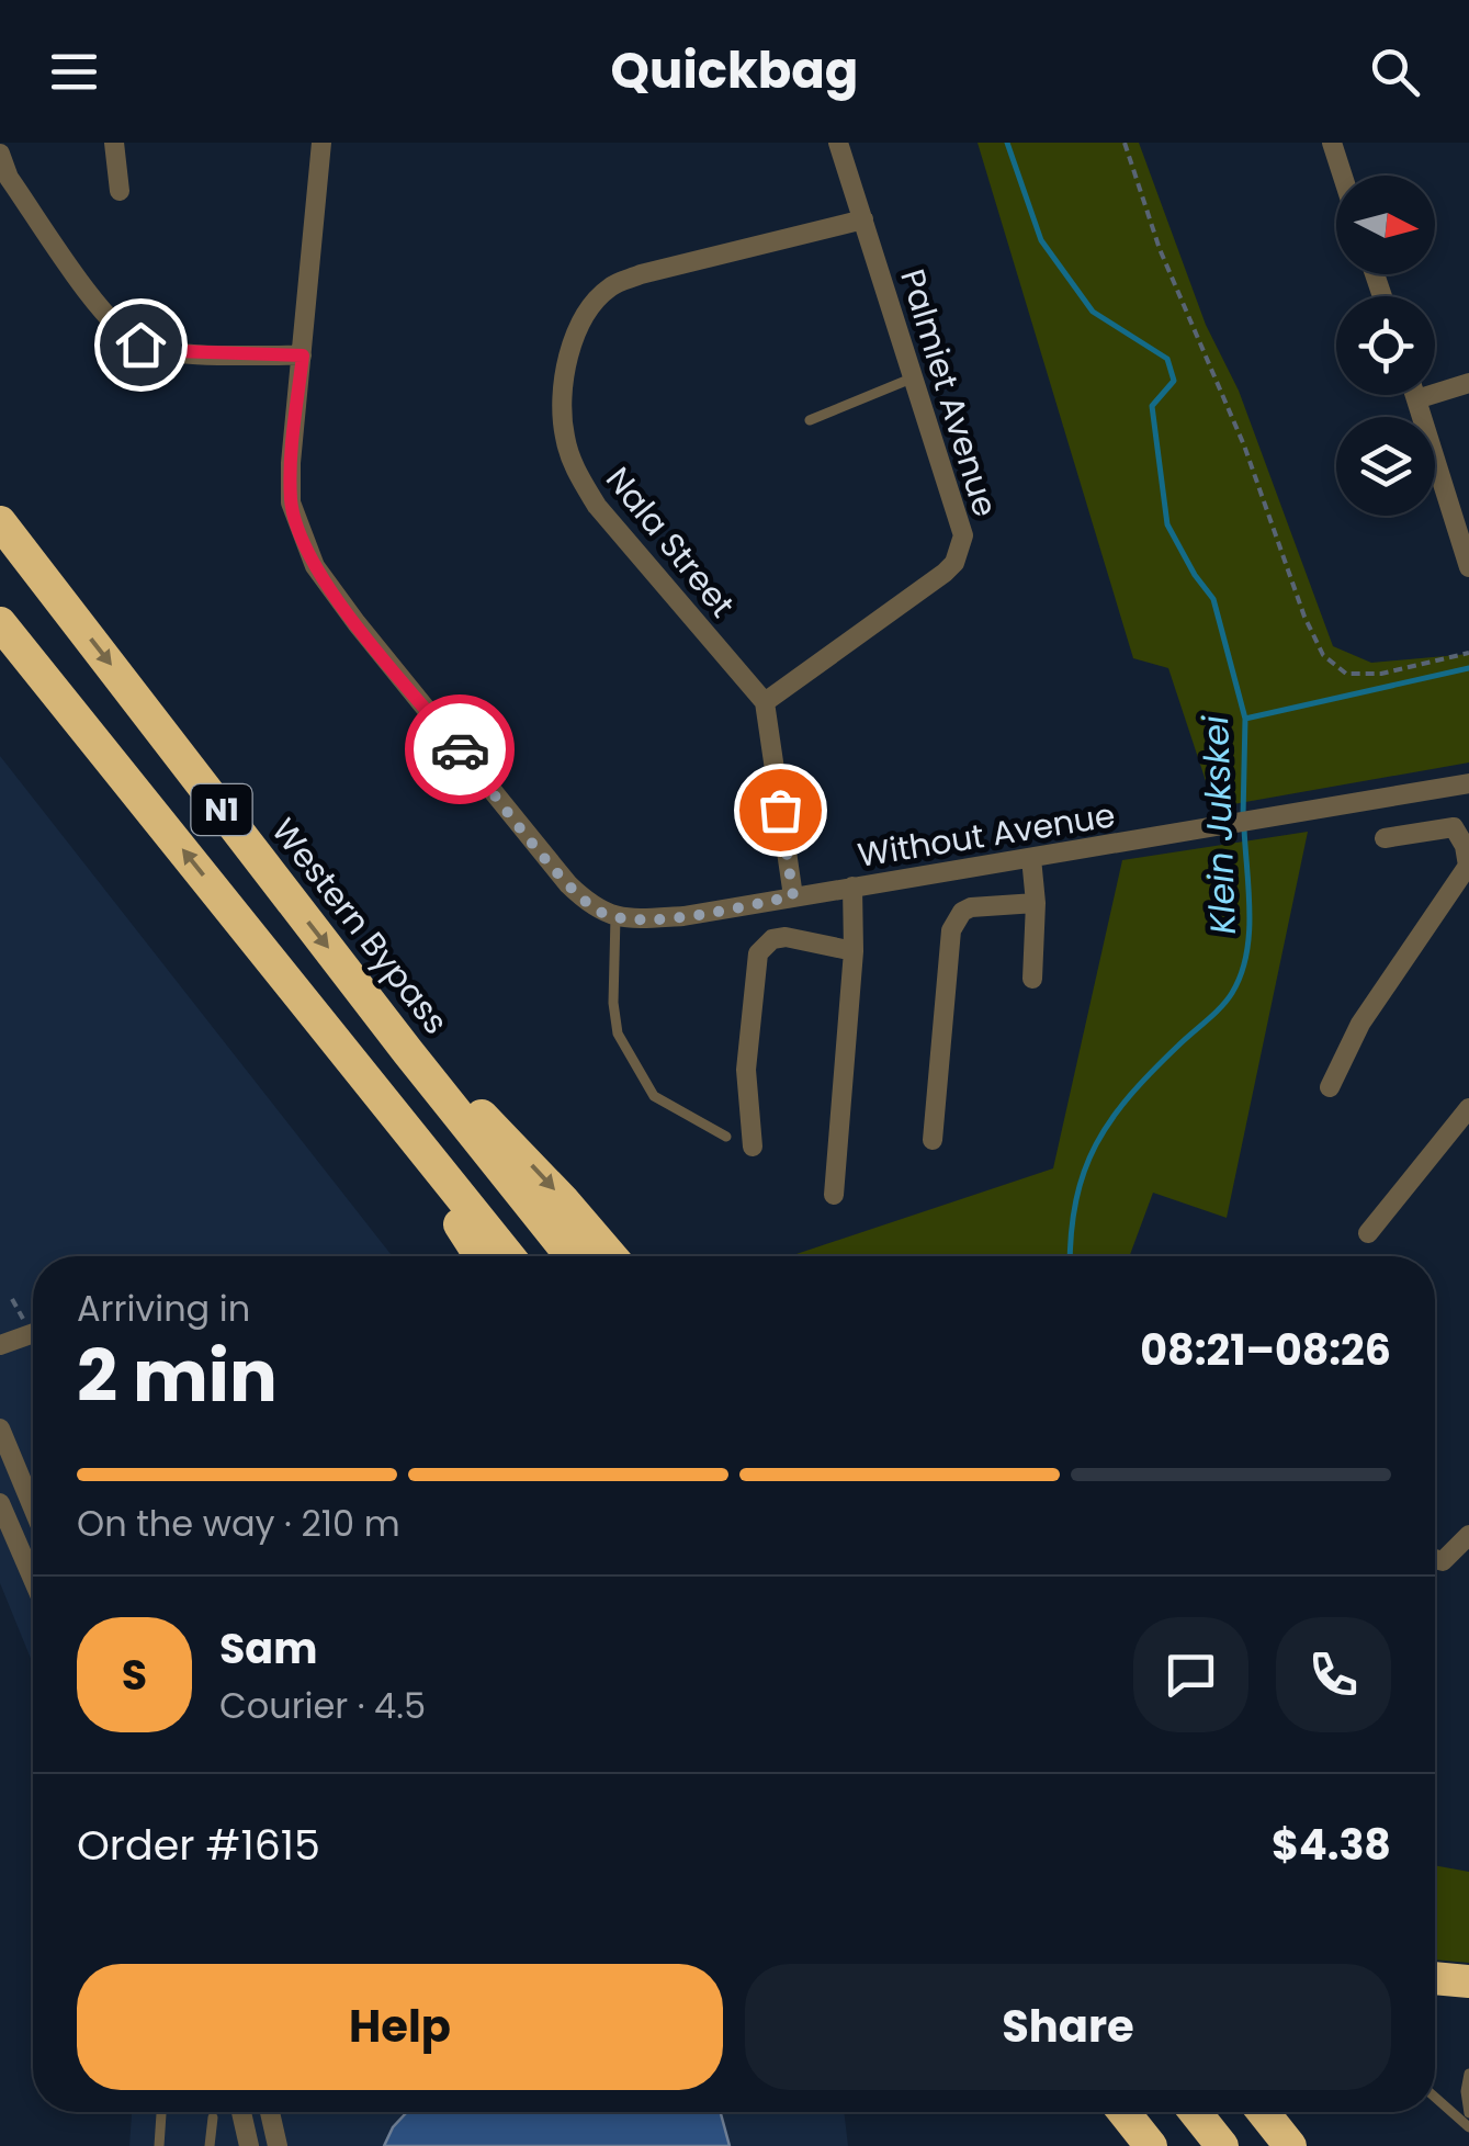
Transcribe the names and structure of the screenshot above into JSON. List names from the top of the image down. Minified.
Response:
{"streets":{"highway":["N1","Western Bypass"],"street":["Palmiet Avenue","Nala Street","Without Avenue"]},"crossings":[["Palmiet Avenue","Nala Street"]],"water":["Klein Jukskei"],"north":"right","page":{"header":"Quickbag","heading":["2 min","Arriving in","08:21–08:26"],"panel":["Sam","Courier · 4.5","Order #1615","$4.38"],"bar":"On the way · 210 m","round":"S","buttons":["Help","Share"]}}
